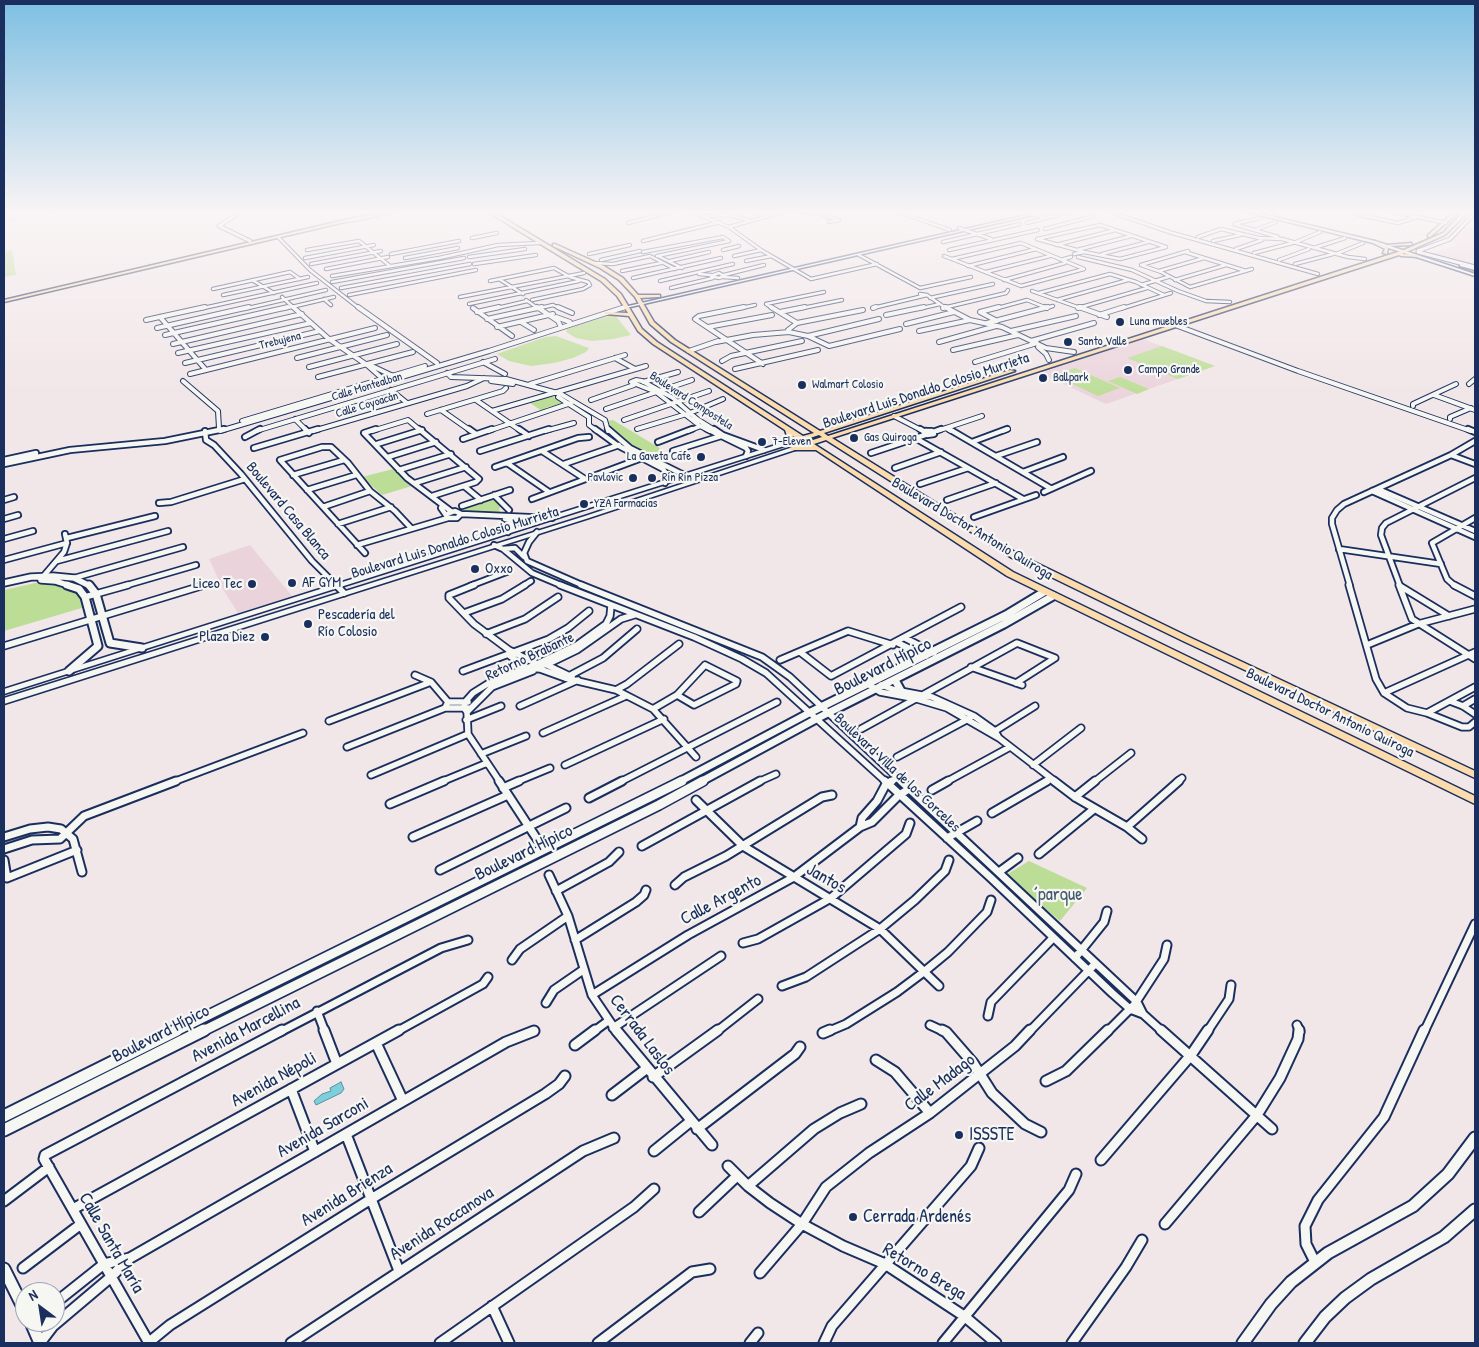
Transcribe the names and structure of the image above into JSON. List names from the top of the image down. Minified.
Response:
{"streets":{"main road":["Boulevard Luis Donaldo Colosio Murrieta","Boulevard Doctor Antonio Quiroga"],"street":["Trebujena","Calle Montealban","Boulevard Compostela","Calle Coyoacán","Boulevard Casa Blanca","Retorno Brabante","Boulevard Hípico","Boulevard Villa de los Corceles","Jantos","Calle Argento","Avenida Marcellina","Cerrada Laslos","Avenida Népoli","Calle Madago","Avenida Sarconi","Avenida Brienza","Avenida Roccanova","Calle Santa María","Retorno Brega"]},"crossings":[["Boulevard Luis Donaldo Colosio Murrieta","Boulevard Compostela"],["Boulevard Luis Donaldo Colosio Murrieta","Boulevard Casa Blanca"],["Boulevard Luis Donaldo Colosio Murrieta","Boulevard Doctor Antonio Quiroga"],["Boulevard Luis Donaldo Colosio Murrieta","Boulevard Villa de los Corceles"],["Boulevard Doctor Antonio Quiroga","Boulevard Hípico"],["Retorno Brabante","Boulevard Villa de los Corceles"],["Boulevard Hípico","Boulevard Villa de los Corceles"],["Boulevard Villa de los Corceles","Calle Argento"],["Boulevard Villa de los Corceles","Calle Madago"],["Jantos","Calle Argento"],["Calle Argento","Cerrada Laslos"],["Avenida Marcellina","Calle Santa María"],["Avenida Népoli","Calle Santa María"],["Calle Madago","Retorno Brega"],["Avenida Sarconi","Calle Santa María"],["Avenida Brienza","Calle Santa María"]],"parks":["´parque"],"places":["Luna muebles","Santo Valle","Campo Grande","Ballpark","Walmart Colosio","Gas Quiroga","7-Eleven","La Gaveta Cafe","Pavlovic","Rin Rin Pizza","YZA Farmacias","Oxxo","AF GYM","Liceo Tec","Pescadería del Río Colosio","Plaza Diez","ISSSTE","Cerrada Ardenés"],"north":"top left"}
